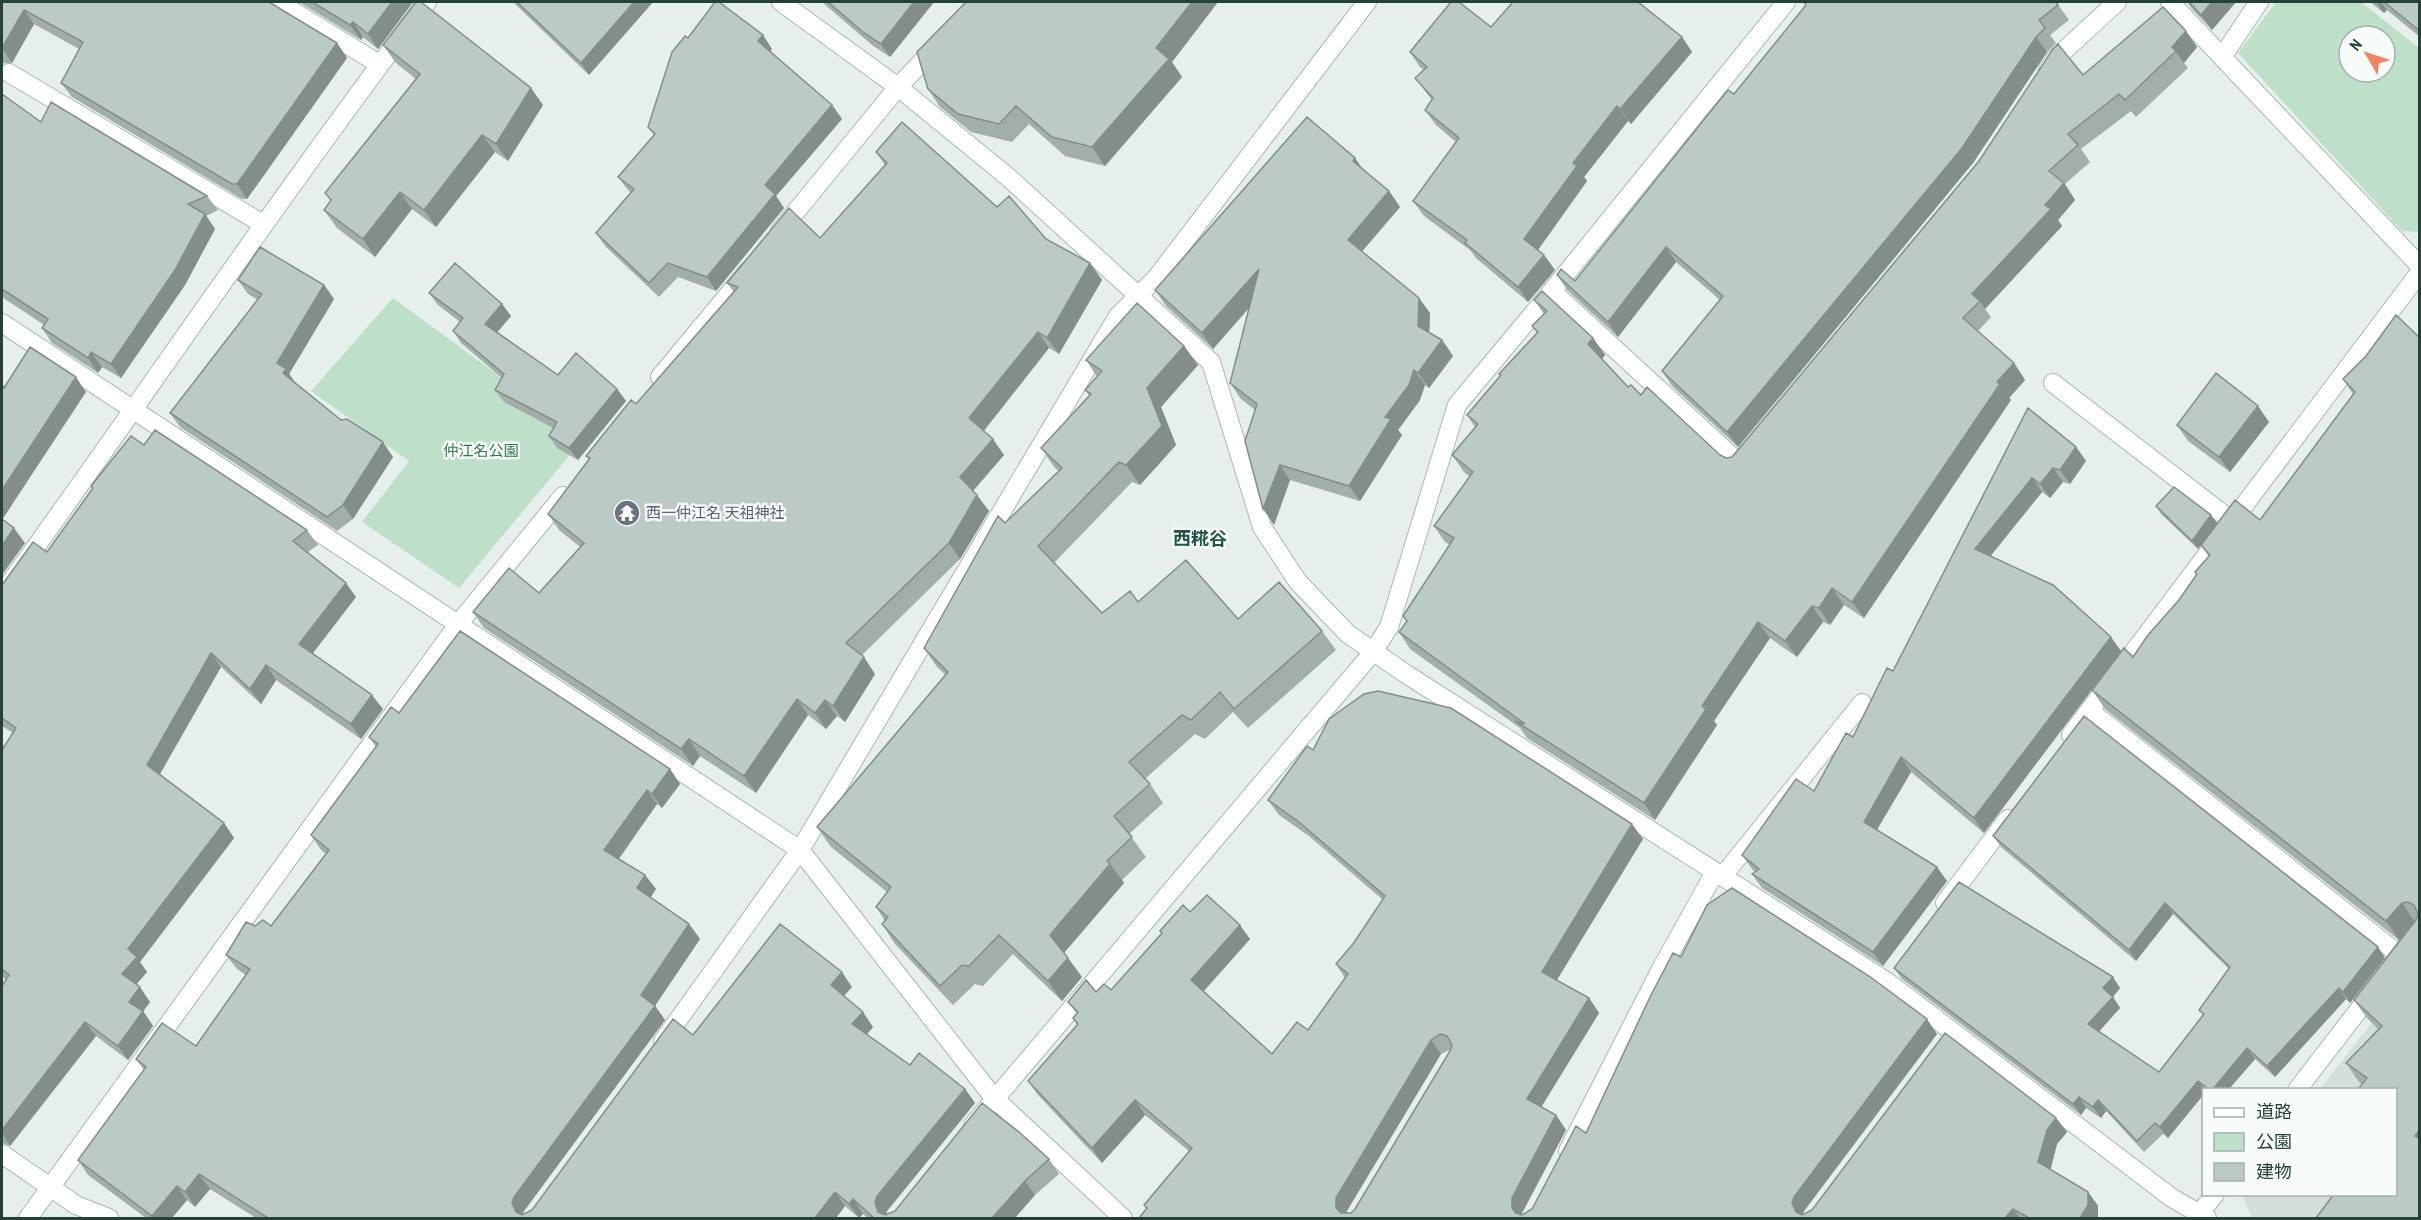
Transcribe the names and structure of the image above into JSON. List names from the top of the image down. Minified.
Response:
{"districts":["西糀谷"],"parks":["仲江名公園"],"places":{"temple":["西一仲江名 天祖神社"]},"legend":["道路","公園","建物"],"north":"top left"}
